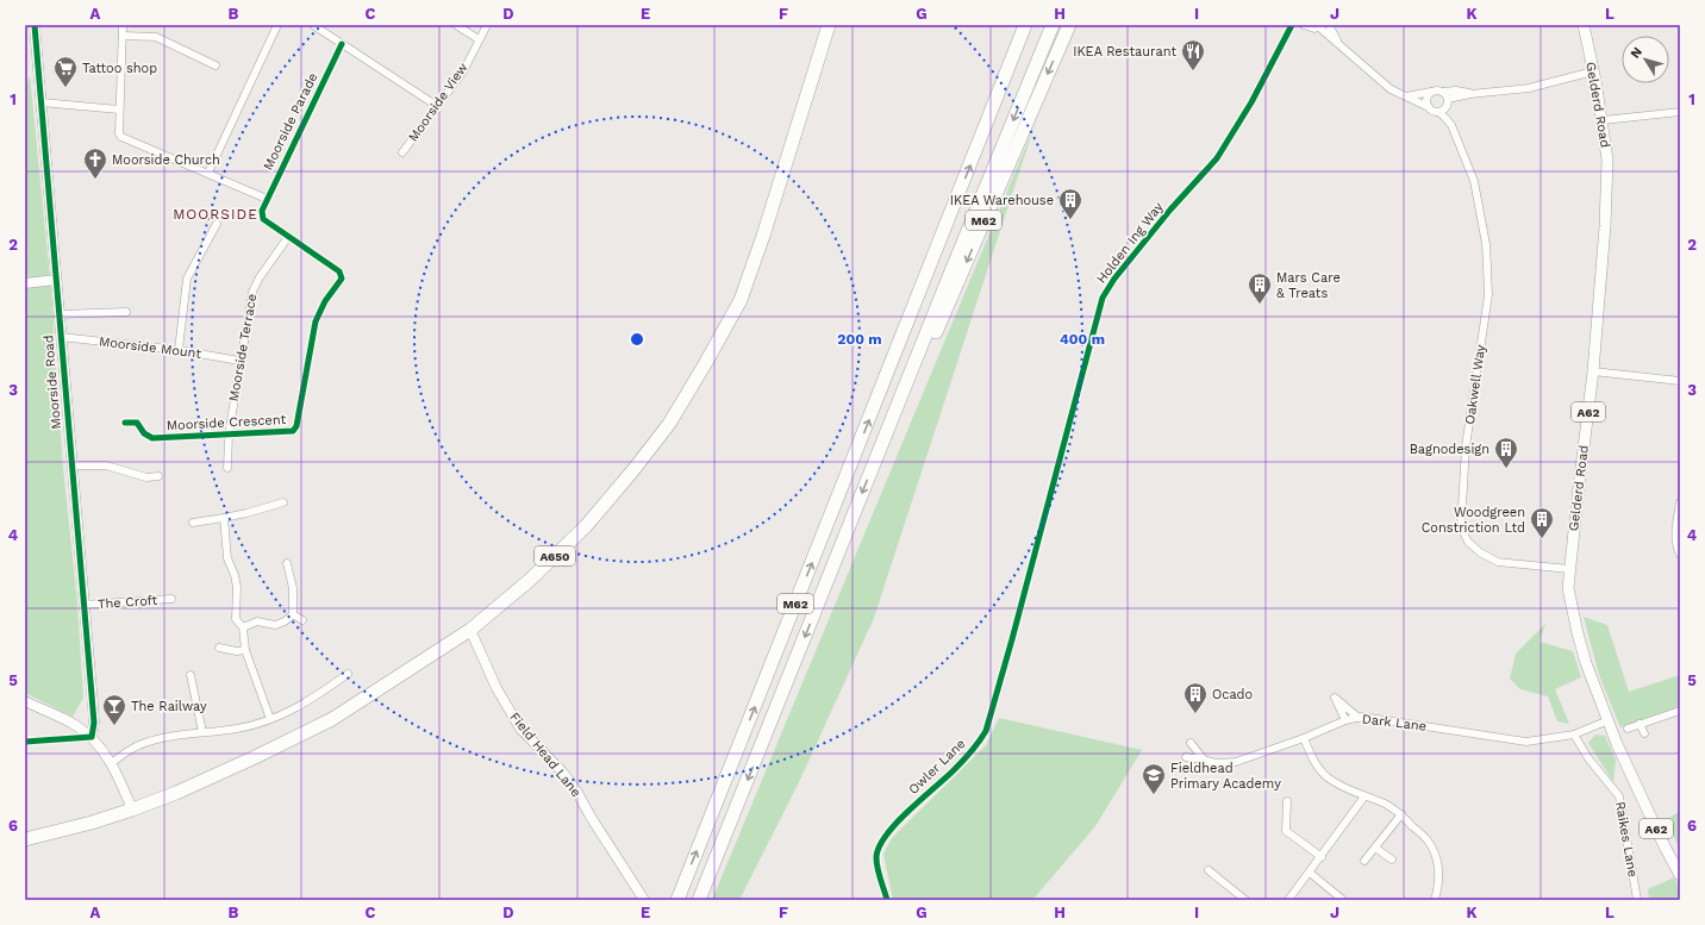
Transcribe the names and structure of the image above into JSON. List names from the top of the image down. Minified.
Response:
{"streets":{"highway":["M62","A650"],"main road":["Gelderd Road","A62"],"street":["Moorside View","Moorside Parade","Holden Ing Way","Moorside Mount","Moorside Terrace","Moorside Road","Oakwell Way","Moorside Crescent","The Croft","Dark Lane","Field Head Lane","Owler Lane","Raikes Lane"]},"crossings":[["Gelderd Road","Oakwell Way"],["Gelderd Road","Dark Lane"],["Moorside Parade","Moorside Crescent"],["Holden Ing Way","Owler Lane"],["Moorside Mount","Moorside Terrace"],["Moorside Mount","Moorside Road"],["Moorside Terrace","Moorside Crescent"],["Moorside Road","The Croft"],["A650","Field Head Lane"],["Dark Lane","Raikes Lane"]],"districts":["MOORSIDE"],"places":{"restaurant":["IKEA Restaurant"],"supermarket":["Tattoo shop"],"church":["Moorside Church"],"building":["IKEA Warehouse","Mars Care & Treats","Bagnodesign","Woodgreen Constriction Ltd","Ocado"],"bar":["The Railway"],"school or university":["Fieldhead Primary Academy"]},"north":"top left","grid":{"columns":["A","B","C","D","E","F","G","H","I","J","K","L"],"rows":["1","2","3","4","5","6"]},"rings":["200 m","400 m"]}
